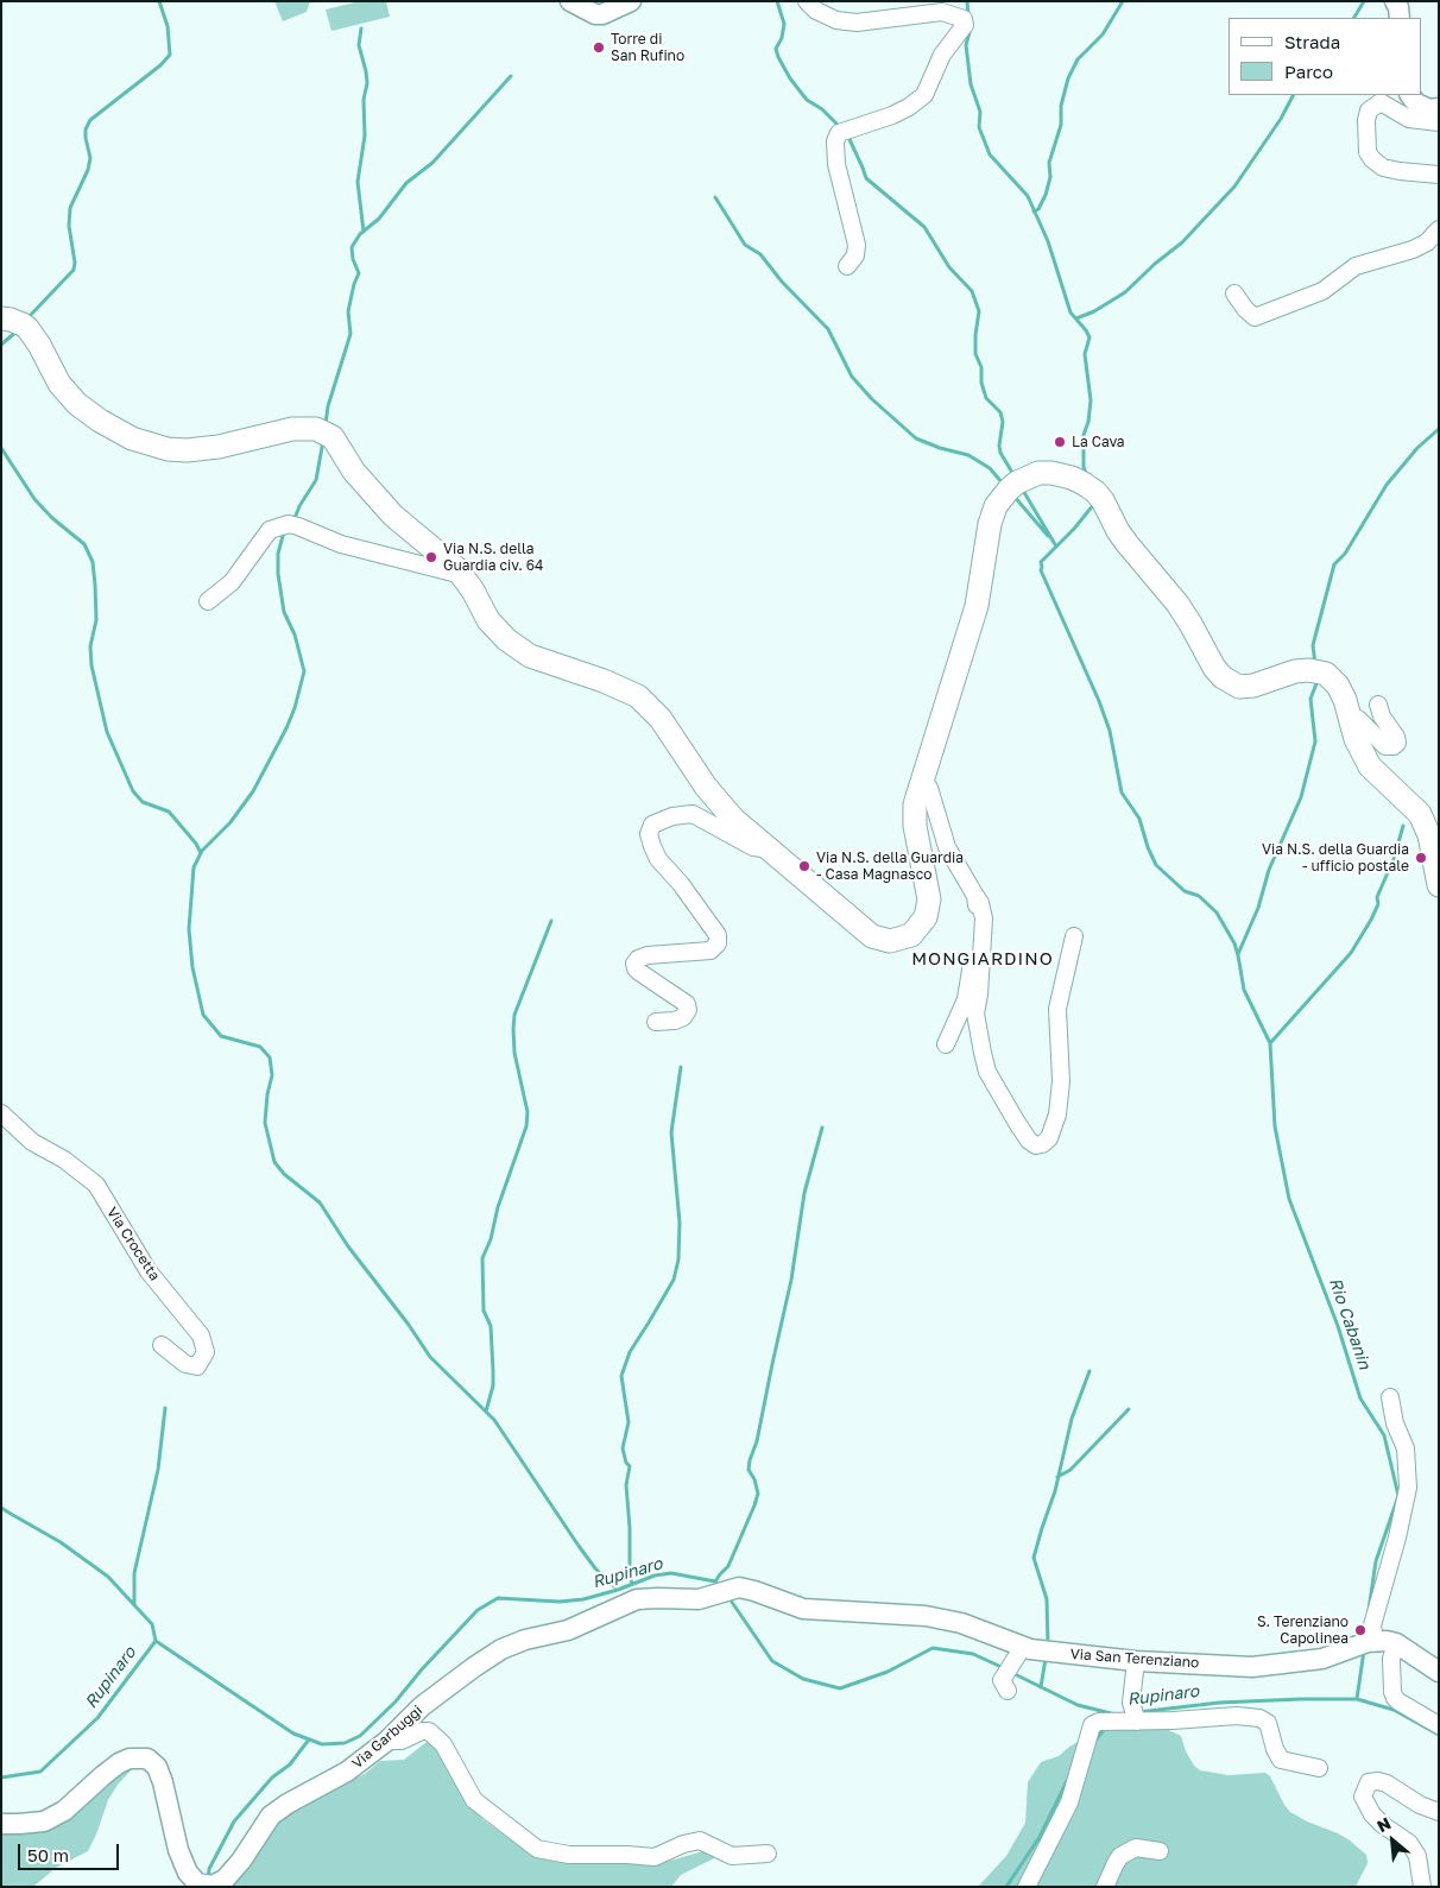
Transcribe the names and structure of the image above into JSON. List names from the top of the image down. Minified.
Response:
{"streets":{"street":["Via Crocetta","Via San Terenziano","Via Garbuggi"]},"crossings":[["Via San Terenziano","Via Garbuggi"]],"districts":["MONGIARDINO"],"water":["Rio Cabanin","Rupinaro"],"places":["Torre di San Rufino","La Cava","Via N.S. della Guardia civ. 64","Via N.S. della Guardia - ufficio postale","Via N.S. della Guardia - Casa Magnasco","S. Terenziano Capolinea"],"legend":["Strada","Parco"],"scale_bar":"50 m","north":"top left"}
